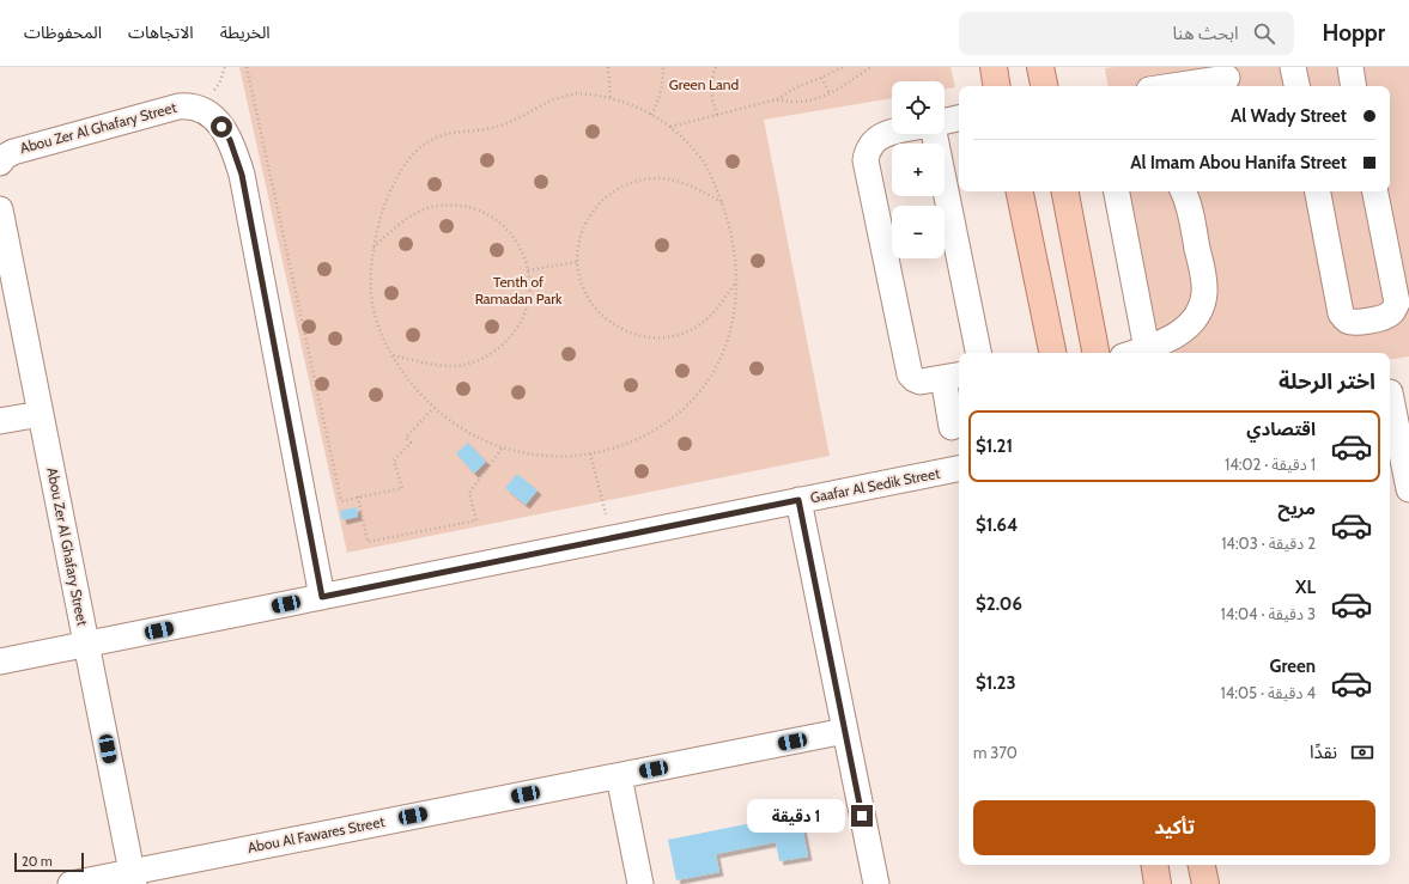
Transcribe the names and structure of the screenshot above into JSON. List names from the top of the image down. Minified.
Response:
{"streets":{"street":["Abou Zer Al Ghafary Street","Gaafar Al Sedik Street","Abou Al Fawares Street"]},"crossings":[["Abou Zer Al Ghafary Street","Gaafar Al Sedik Street"],["Abou Zer Al Ghafary Street","Abou Al Fawares Street"]],"parks":["Green Land","Tenth of Ramadan Park"],"scale_bar":"20 m","page":{"header":"Hoppr","search":"ابحث هنا","nav":["الخريطة","الاتجاهات","المحفوظات"],"map_buttons":["+","−"],"banner":["Al Wady Street","Al Imam Abou Hanifa Street"],"heading":"اختر الرحلة","list":[{"name":"اقتصادي","note":"1 دقيقة · 14:02","value":"$1.21"},{"name":"مريح","note":"2 دقيقة · 14:03","value":"$1.64"},{"name":"XL","note":"3 دقيقة · 14:04","value":"$2.06"},{"name":"Green","note":"4 دقيقة · 14:05","value":"$1.23"}],"pay":["نقدًا","370 m"],"buttons":"تأكيد","bubble":"1 دقيقة","scale":"20 m"}}
